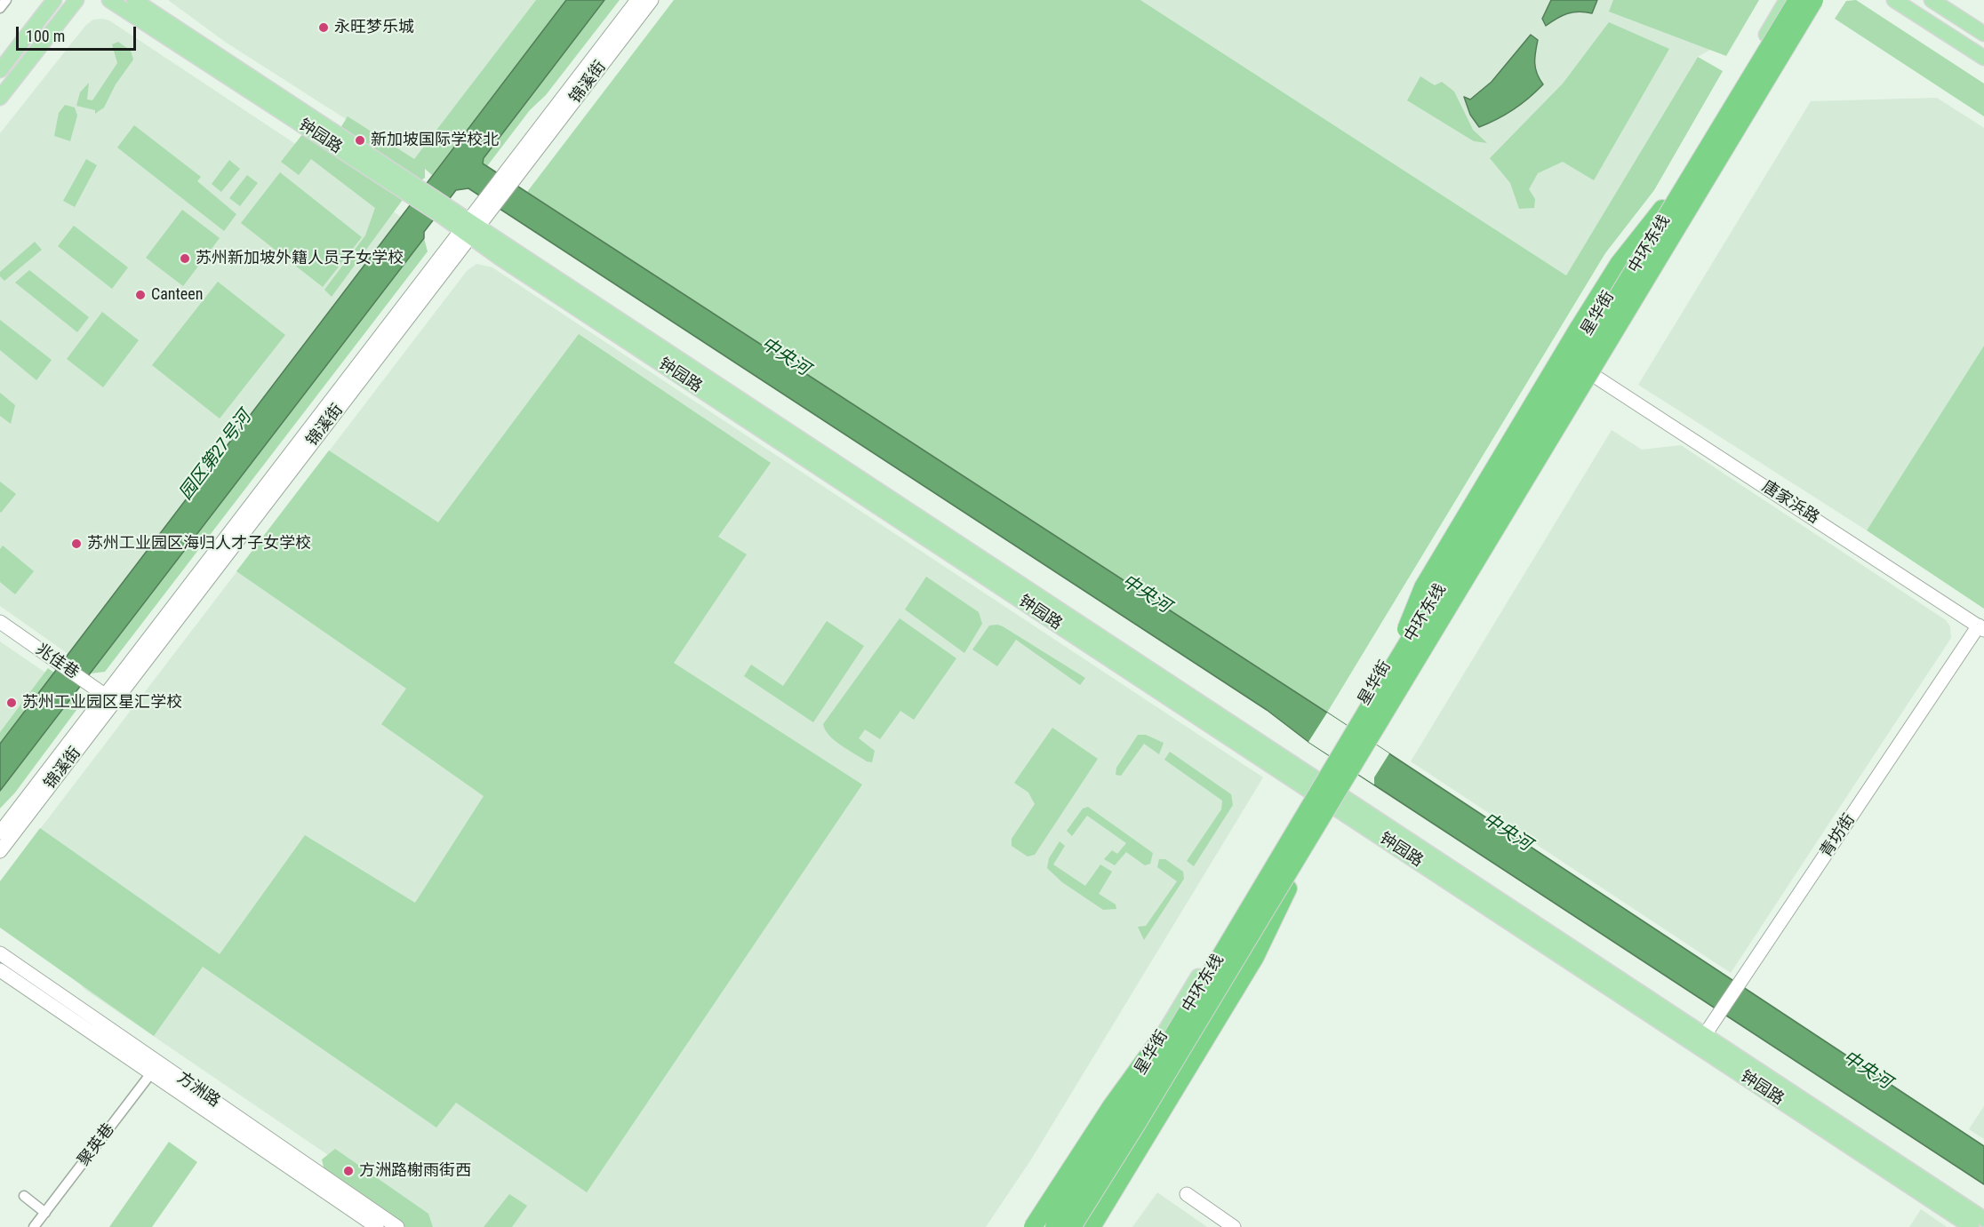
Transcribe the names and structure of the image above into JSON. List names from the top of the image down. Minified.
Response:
{"streets":{"highway":["中环东线"],"main road":["锦溪街","钟园路","星华街","唐家浜路","兆佳巷","青坊街","方洲路"],"street":["聚英巷"]},"crossings":[["锦溪街","钟园路"],["锦溪街","兆佳巷"],["钟园路","星华街"],["钟园路","青坊街"],["星华街","唐家浜路"],["唐家浜路","青坊街"],["方洲路","聚英巷"]],"water":["中央河","园区第27号河"],"places":["永旺梦乐城","新加坡国际学校北","苏州新加坡外籍人员子女学校","Canteen","苏州工业园区海归人才子女学校","苏州工业园区星汇学校","方洲路榭雨街西"],"scale_bar":"100 m"}
